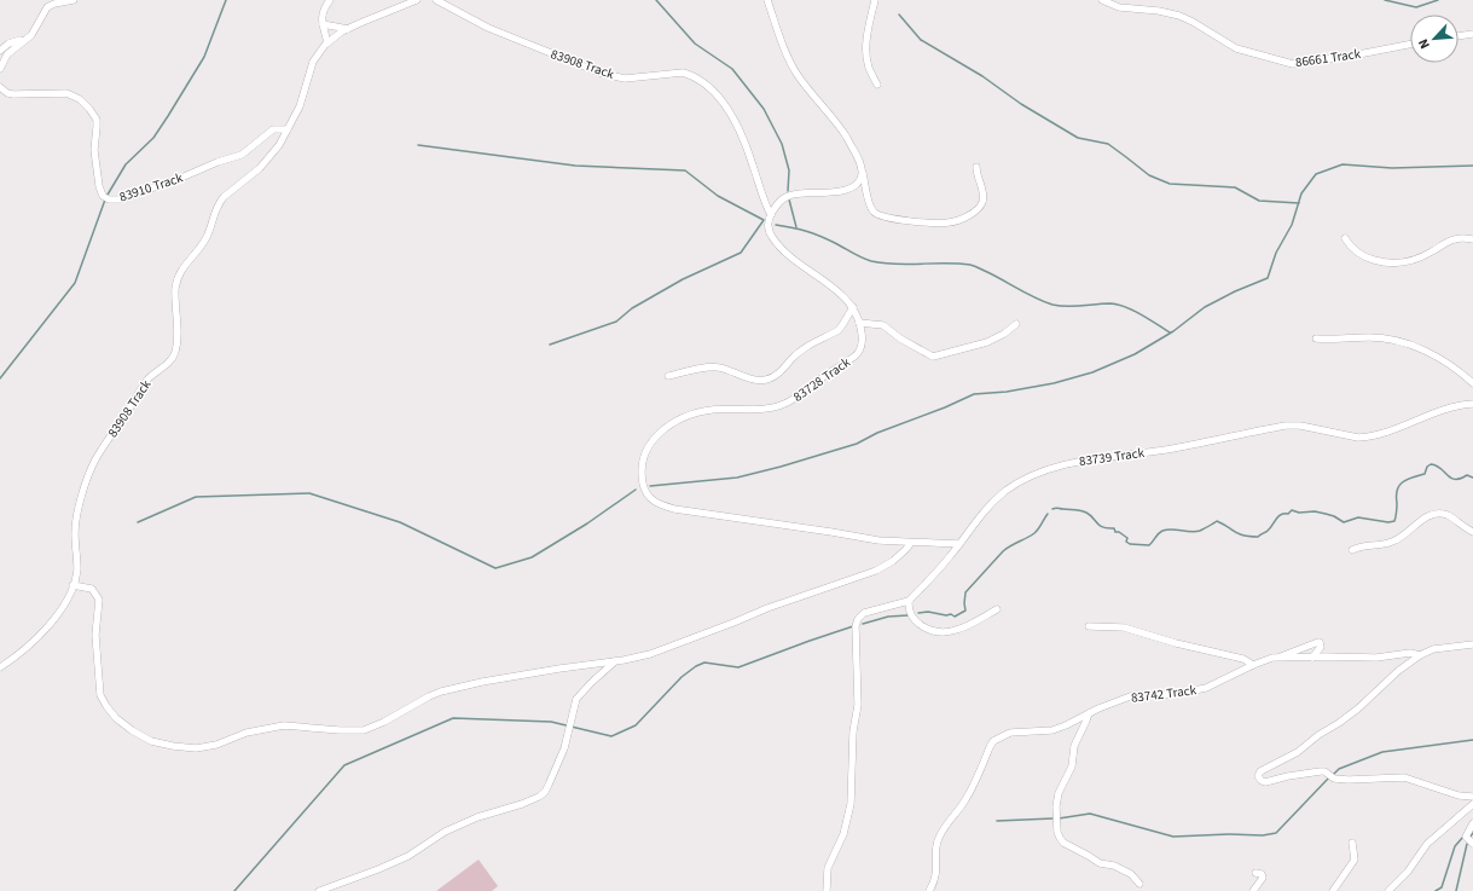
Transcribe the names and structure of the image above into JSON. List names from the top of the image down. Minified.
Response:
{"streets":{"street":["86661 Track","83908 Track","83910 Track","83728 Track","83739 Track","83742 Track"]},"crossings":[["83908 Track","83910 Track"],["83908 Track","83728 Track"],["83728 Track","83739 Track"]],"north":"bottom left"}
